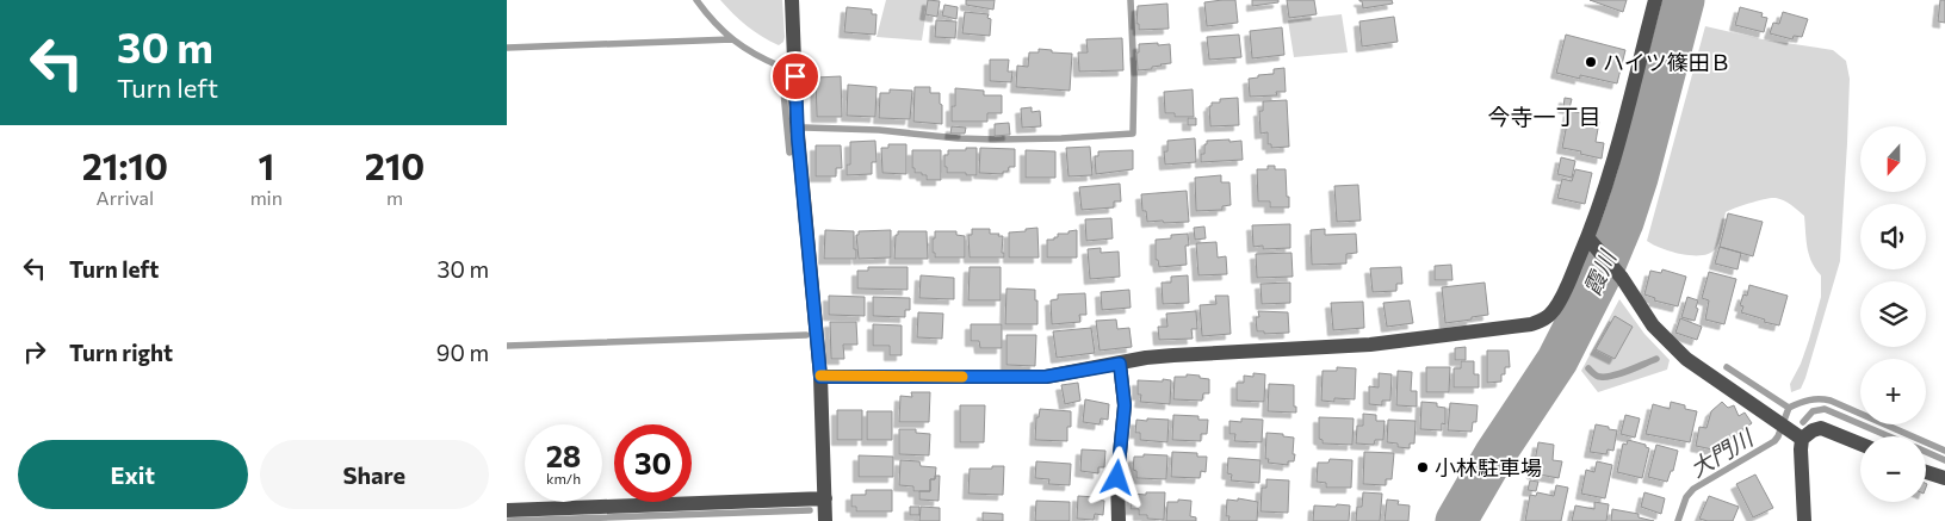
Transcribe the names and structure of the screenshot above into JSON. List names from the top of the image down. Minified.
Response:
{"districts":["今寺一丁目"],"water":["霞川","大門川"],"places":["ハイツ篠田Ｂ","小林駐車場"],"north":"bottom","page":{"turn":["30 m","Turn left"],"eta":["21:10","Arrival","1","min","210","m"],"map_buttons":["+","−"],"list":[{"name":"Turn left","value":"30 m"},{"name":"Turn right","value":"90 m"}],"speed":"28 km/h","limit":"30","buttons":["Exit","Share"]}}
